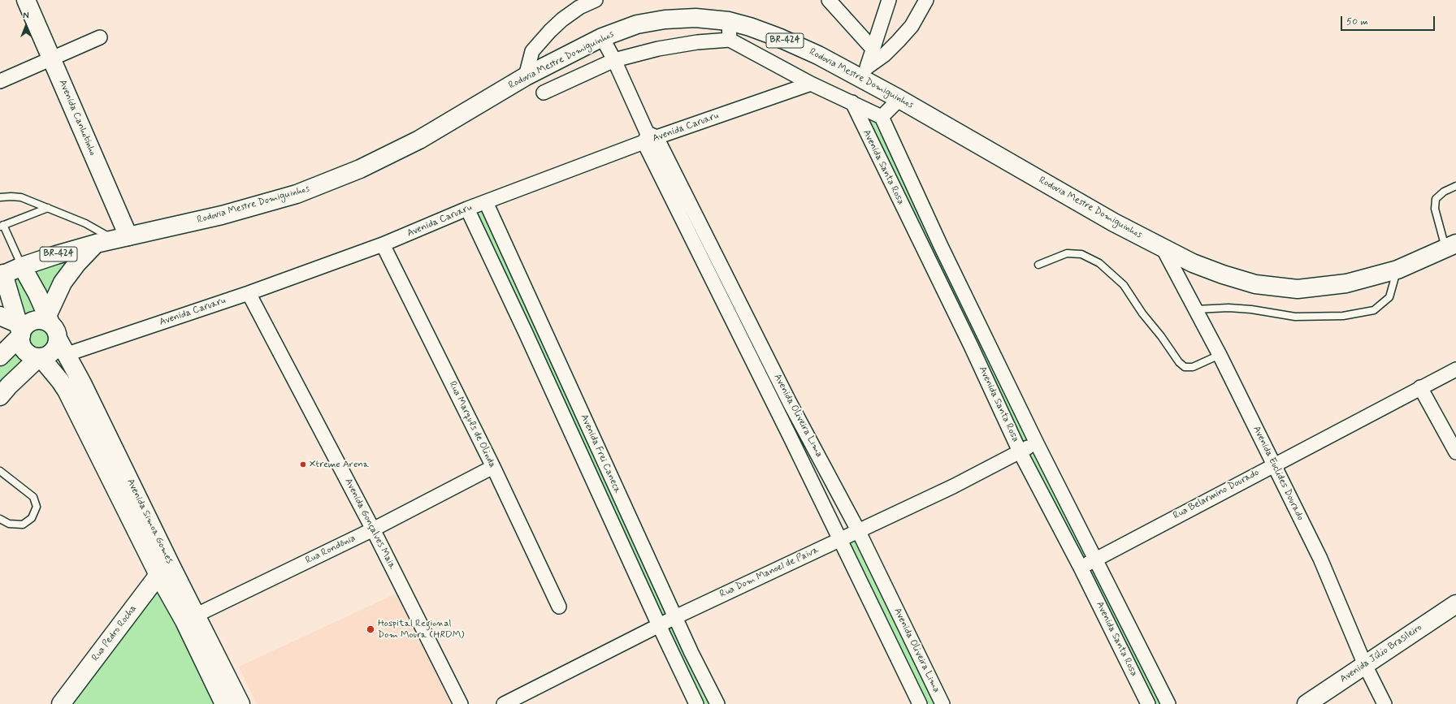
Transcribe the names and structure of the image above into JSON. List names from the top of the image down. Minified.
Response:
{"streets":{"main road":["BR-424","Rodovia Mestre Domiguinhos","Avenida Canhotinho","Avenida Simoa Gomes","Rua Pedro Rocha","Avenida Júlio Brasileiro"],"street":["Avenida Caruaru","Avenida Santa Rosa","Avenida Oliveira Lima","Rua Marquês de Olinda","Avenida Frei Caneca","Avenida Euclides Dourado","Rua Belarmino Dourado","Avenida Gonçalves Maia","Rua Rondônia","Rua Dom Manoel de Paiva"]},"crossings":[["Rodovia Mestre Domiguinhos","Avenida Canhotinho"],["Rodovia Mestre Domiguinhos","Avenida Oliveira Lima"],["Rodovia Mestre Domiguinhos","Avenida Euclides Dourado"],["Rodovia Mestre Domiguinhos","Avenida Simoa Gomes"],["Avenida Caruaru","Avenida Oliveira Lima"],["Avenida Caruaru","Rua Marquês de Olinda"],["Avenida Caruaru","Avenida Frei Caneca"],["Avenida Caruaru","Avenida Simoa Gomes"],["Avenida Caruaru","Avenida Gonçalves Maia"],["Avenida Santa Rosa","Rua Belarmino Dourado"],["Avenida Santa Rosa","Rua Dom Manoel de Paiva"],["Avenida Oliveira Lima","Rua Dom Manoel de Paiva"],["Rua Marquês de Olinda","Rua Rondônia"],["Avenida Frei Caneca","Rua Dom Manoel de Paiva"],["Avenida Euclides Dourado","Rua Belarmino Dourado"],["Avenida Euclides Dourado","Avenida Júlio Brasileiro"],["Avenida Simoa Gomes","Rua Rondônia"],["Avenida Simoa Gomes","Rua Pedro Rocha"],["Avenida Gonçalves Maia","Rua Rondônia"]],"places":["Xtreme Arena","Hospital Regional Dom Moura (HRDM)"],"scale_bar":"50 m","north":"top"}
